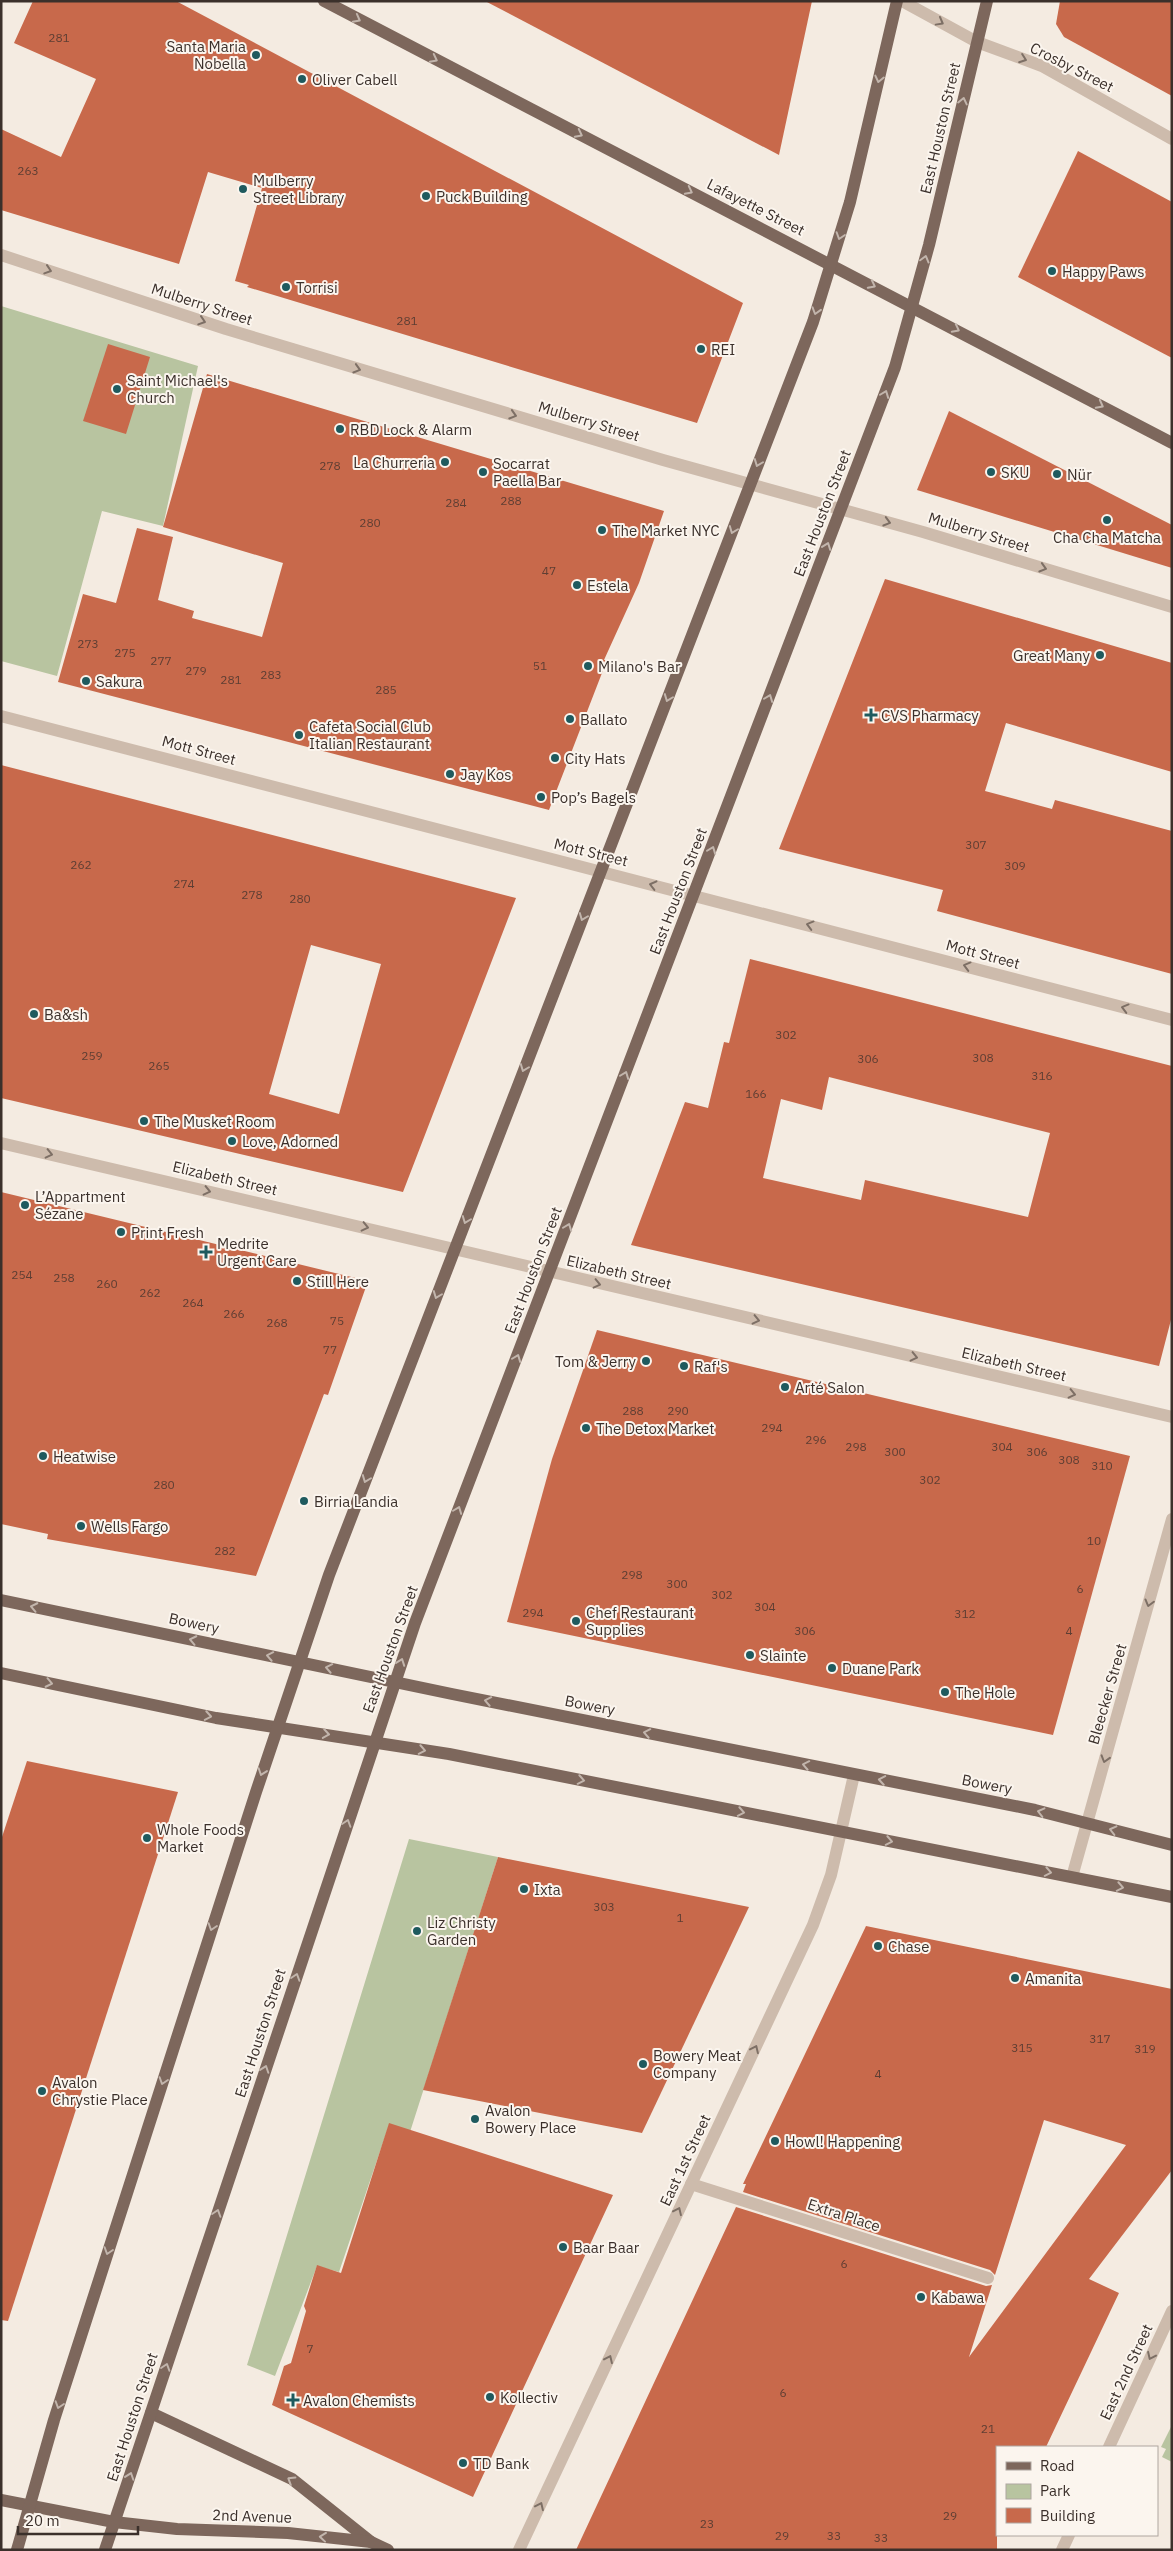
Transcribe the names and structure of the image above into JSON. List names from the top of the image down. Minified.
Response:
{"streets":{"main road":["East Houston Street","Lafayette Street","Bowery","2nd Avenue"],"street":["Crosby Street","Mulberry Street","Mott Street","Elizabeth Street","Bleecker Street","East 1st Street","Extra Place","East 2nd Street"]},"crossings":[["Crosby Street","East Houston Street"],["East Houston Street","Lafayette Street"],["East Houston Street","Mulberry Street"],["East Houston Street","Mott Street"],["East Houston Street","Elizabeth Street"],["East Houston Street","Bowery"],["East Houston Street","2nd Avenue"],["Bowery","Bleecker Street"],["Bowery","East 1st Street"],["East 1st Street","Extra Place"]],"one_way":["Crosby Street","Lafayette Street","Mulberry Street","Mott Street","Elizabeth Street","Bleecker Street","East 1st Street","East 2nd Street","2nd Avenue"],"places":{"other":["Santa Maria Nobella","Oliver Cabell","Mulberry Street Library","Puck Building","Happy Paws","Torrisi","REI","Saint Michael's Church","RBD Lock & Alarm","La Churreria","Socarrat Paella Bar","SKU","Nür","Cha Cha Matcha","The Market NYC","Estela","Great Many","Milano's Bar","Sakura","Ballato","Cafeta Social Club Italian Restaurant","City Hats","Jay Kos","Pop’s Bagels","Ba&sh","The Musket Room","Love, Adorned","L’Appartment Sézane","Print Fresh","Still Here","Tom & Jerry","Raf's","Arté Salon","The Detox Market","Heatwise","Birria Landia","Wells Fargo","Chef Restaurant Supplies","Slainte","Duane Park","The Hole","Whole Foods Market","Ixta","Liz Christy Garden","Chase","Amanita","Bowery Meat Company","Avalon Chrystie Place","Avalon Bowery Place","Howl! Happening","Baar Baar","Kabawa","Kollectiv","TD Bank"],"health":["CVS Pharmacy","Medrite Urgent Care","Avalon Chemists"]},"house_numbers":["281","263","281","278","288","284","280","47","273","275","277","51","279","283","281","285","307","262","309","274","278","280","302","259","308","306","265","316","166","254","258","260","262","264","266","75","268","77","288","290","294","296","298","304","300","306","308","310","302","280","10","282","298","300","6","302","304","294","312","306","4","303","1","317","315","319","4","6","7","6","21","29","23","29","33","33"],"legend":["Road","Park","Building"],"scale_bar":"20 m"}
